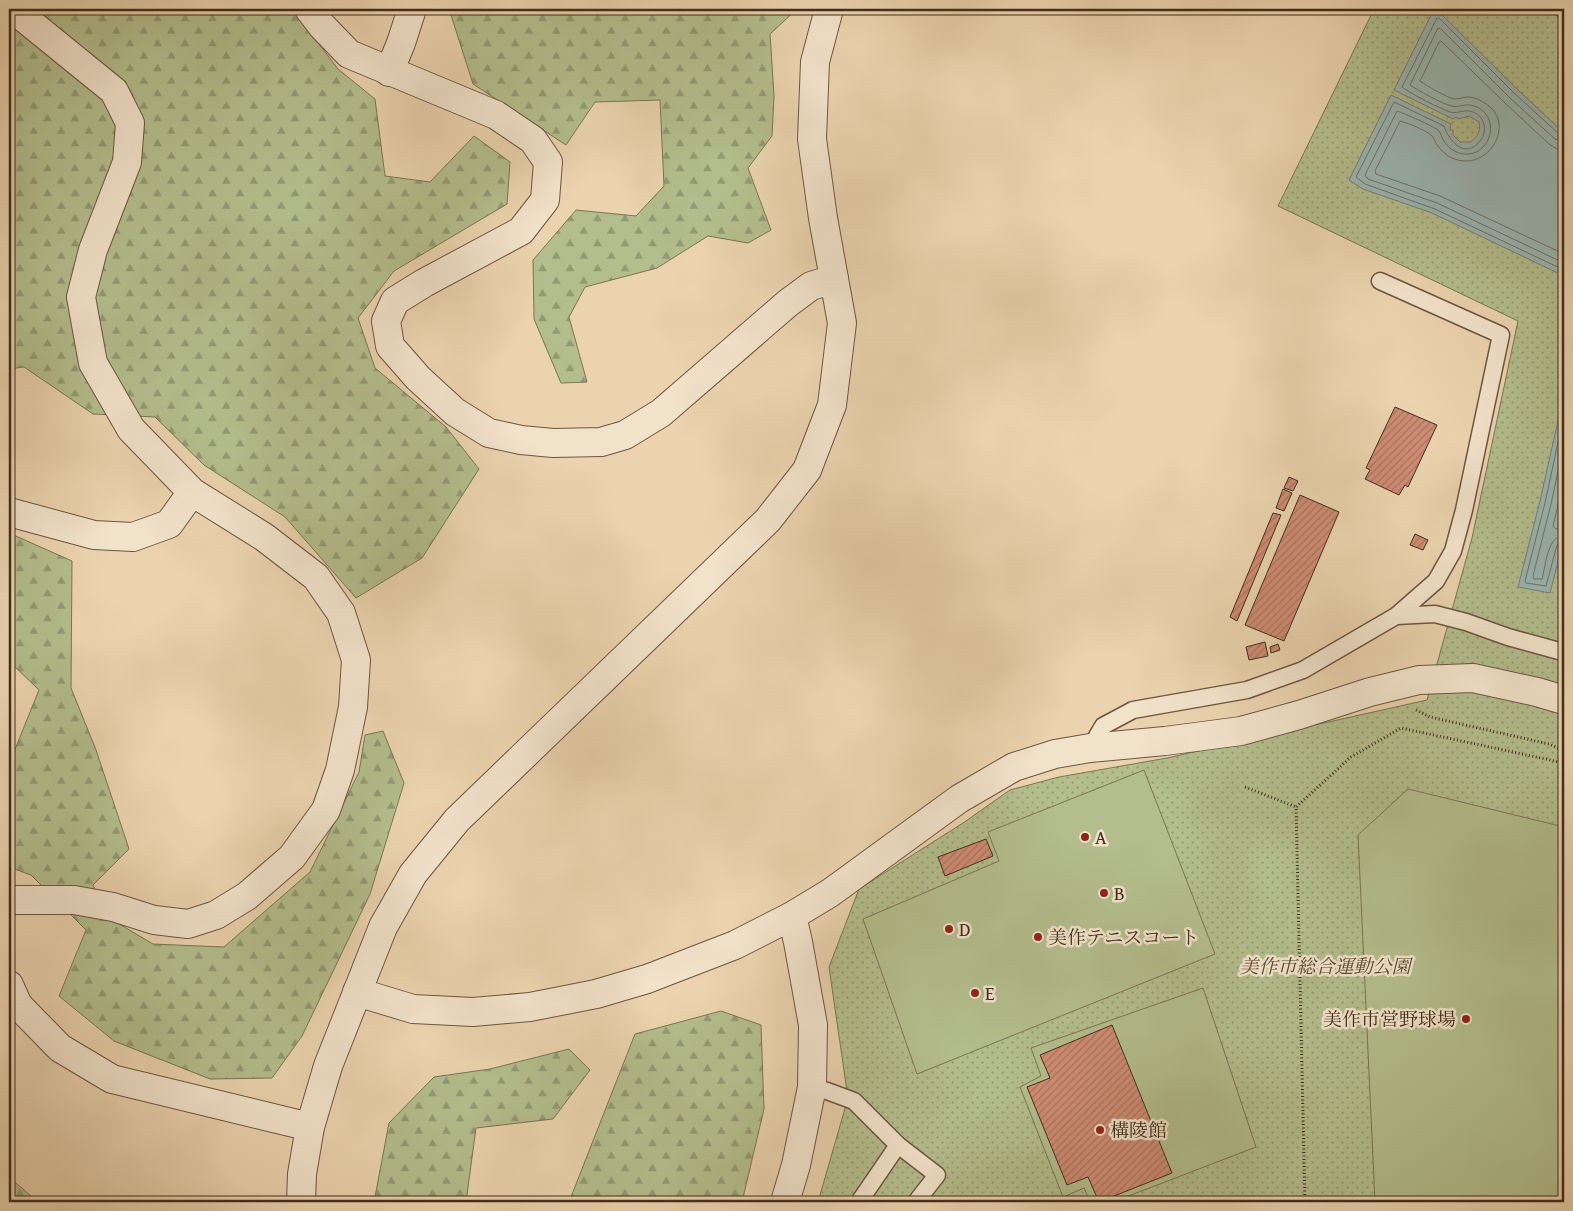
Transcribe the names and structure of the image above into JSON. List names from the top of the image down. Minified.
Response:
{"parks":["美作市総合運動公園"],"places":["A","B","D","美作テニスコート","E","美作市営野球場","構陵館"]}
